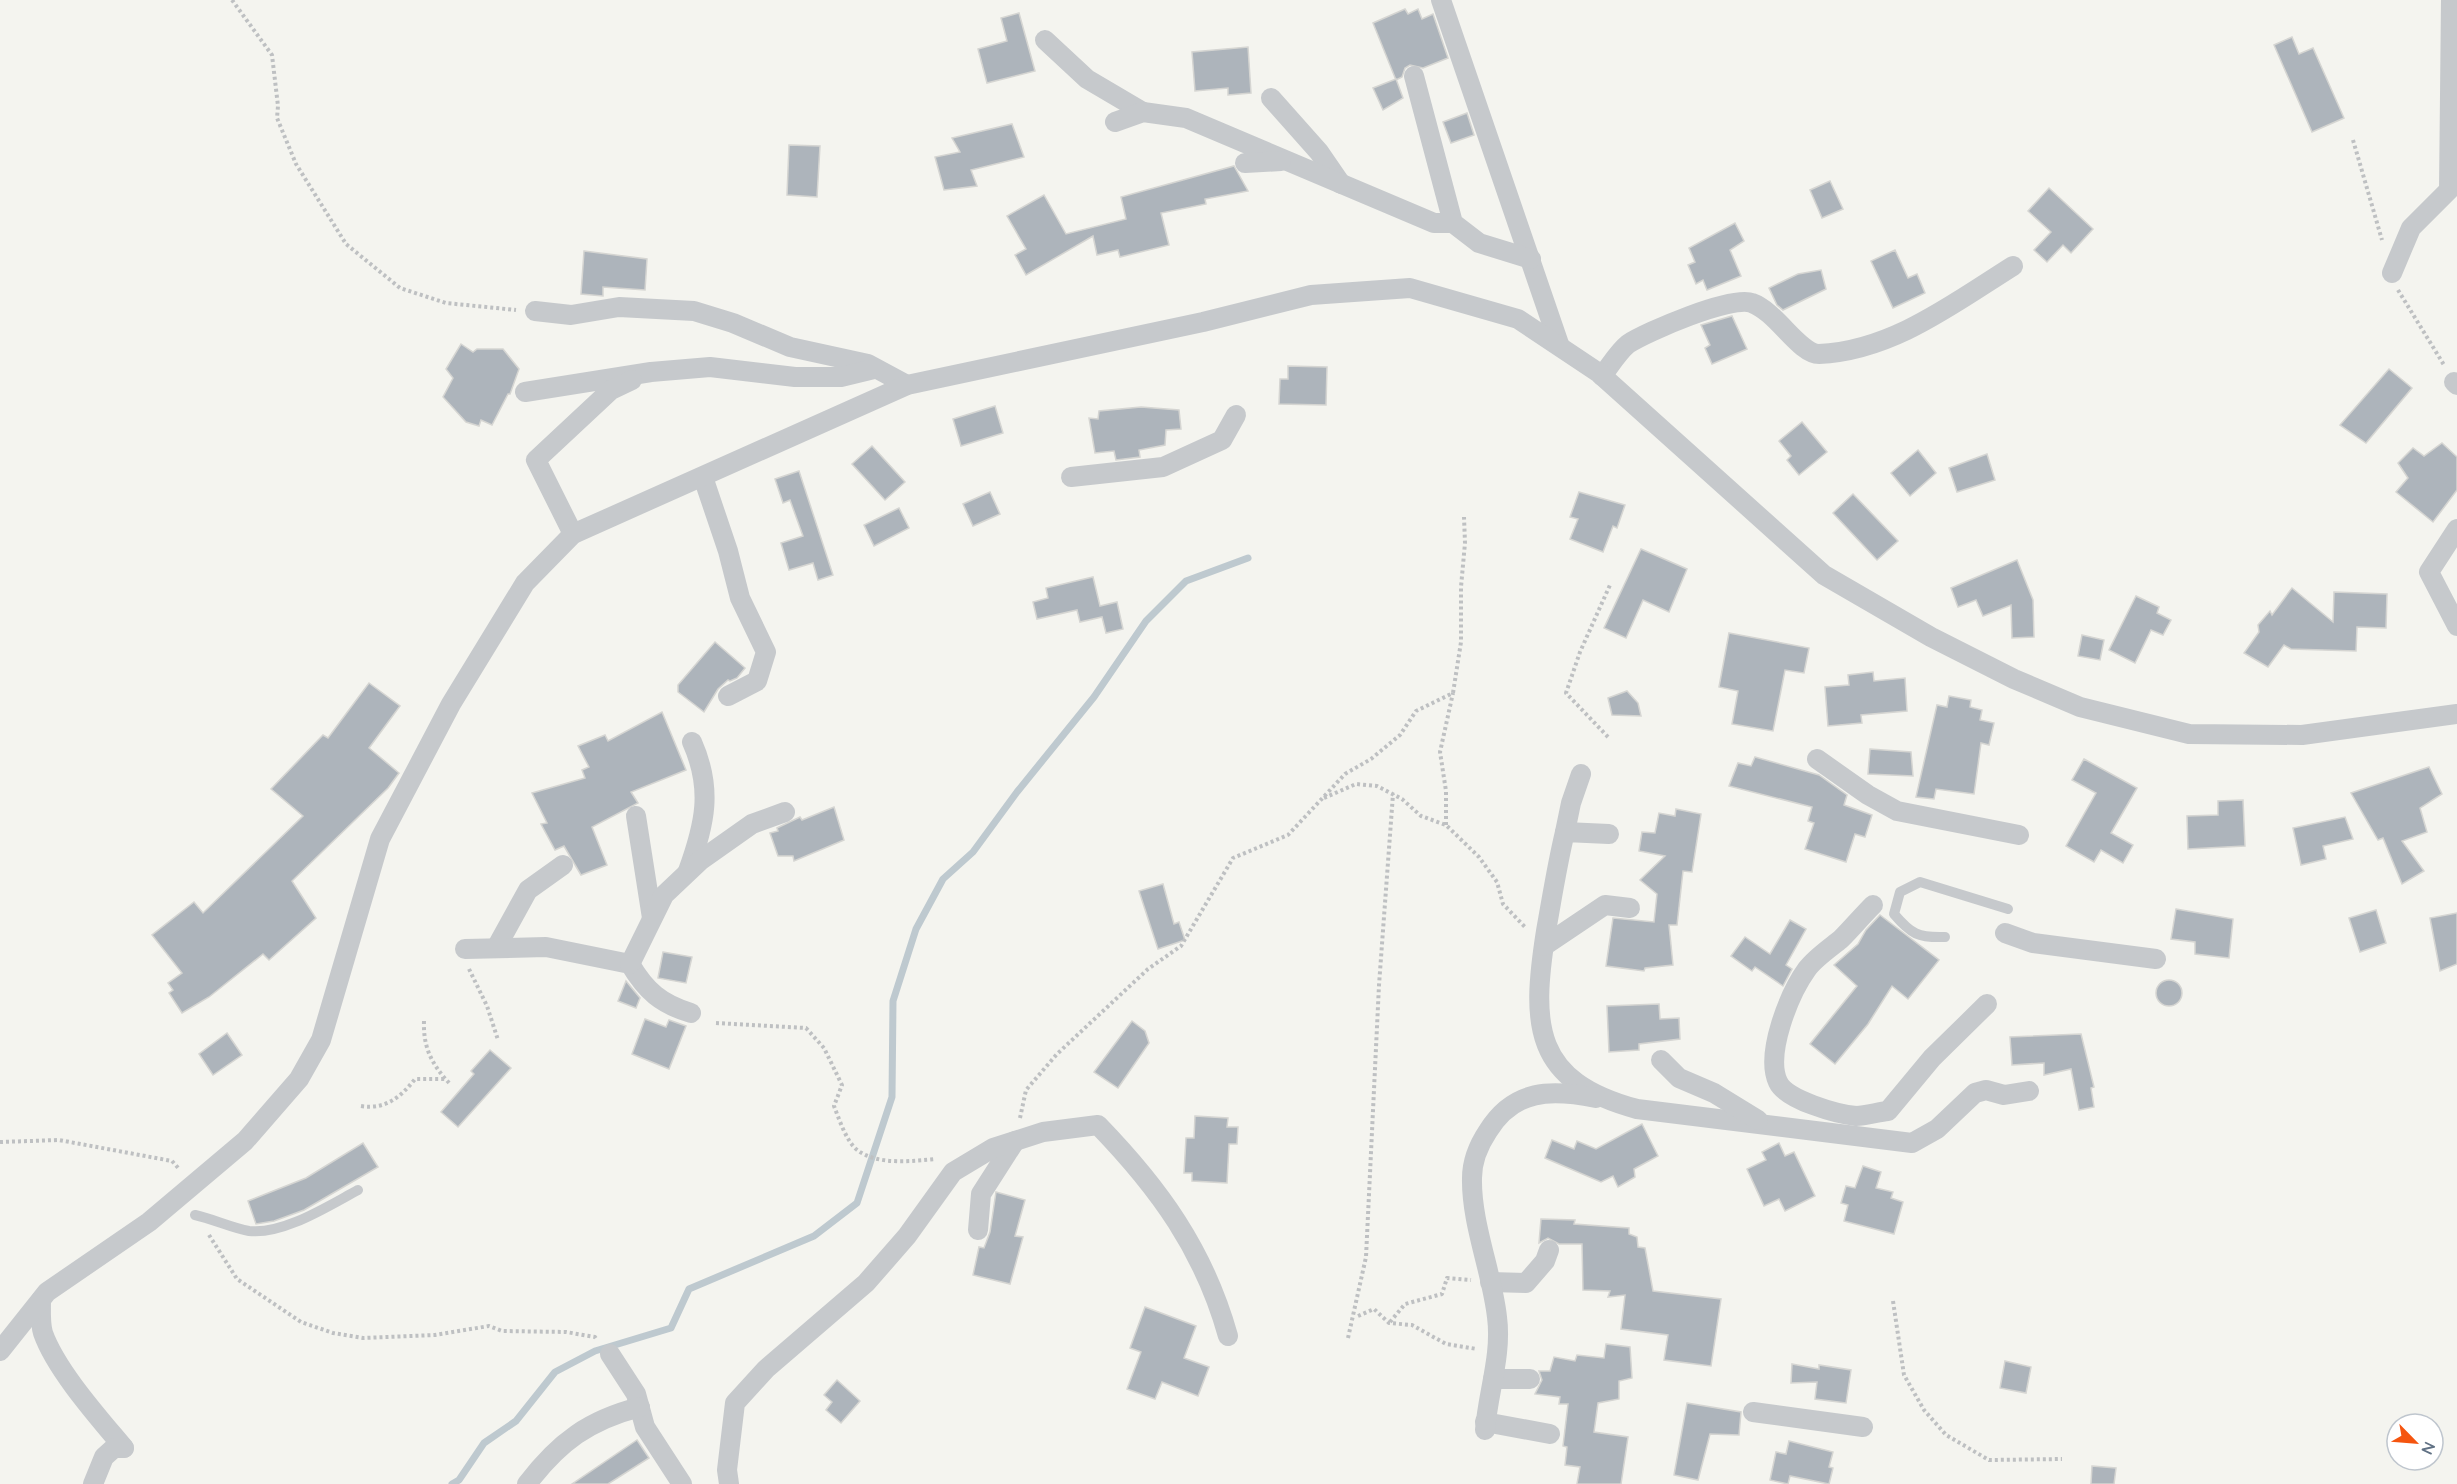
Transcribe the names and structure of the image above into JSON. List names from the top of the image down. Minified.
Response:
{"north":"bottom right"}
